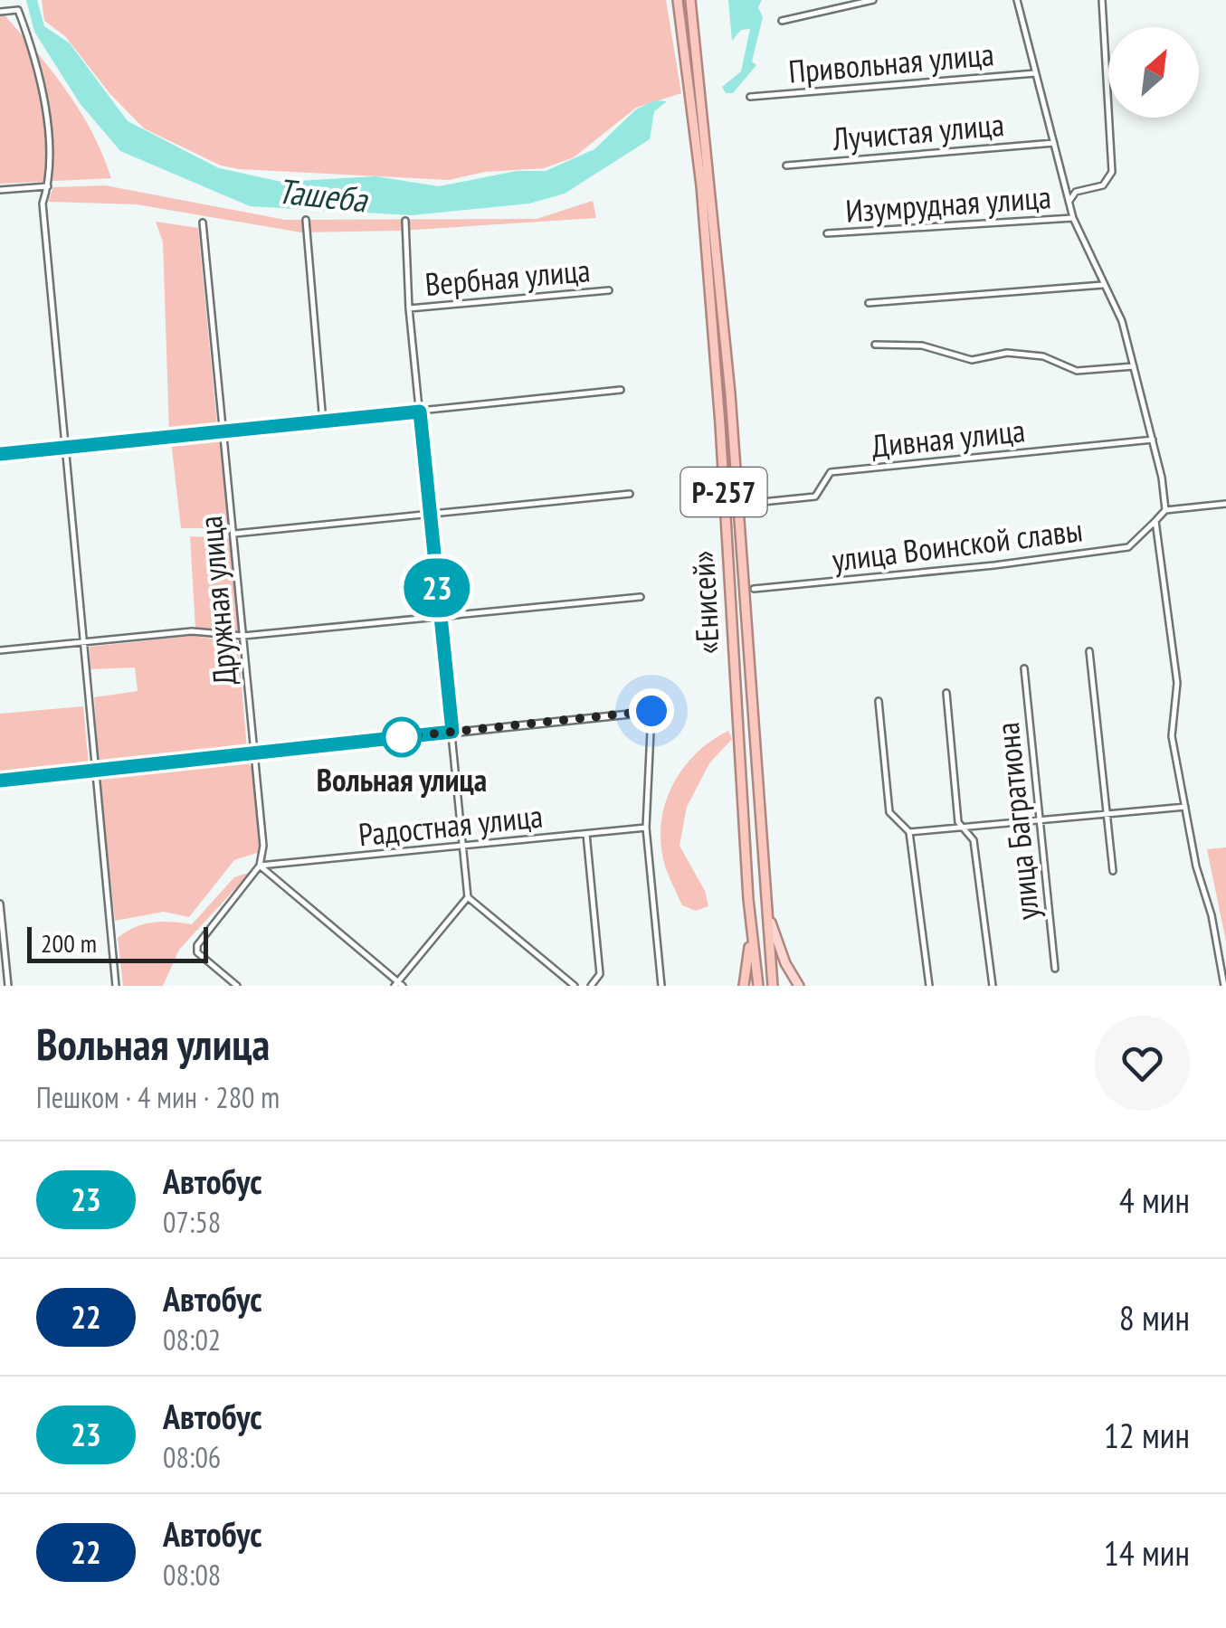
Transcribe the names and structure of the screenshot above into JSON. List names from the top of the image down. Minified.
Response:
{"streets":{"highway":["Р-257","«Енисей»"],"street":["Привольная улица","Лучистая улица","Изумрудная улица","Вербная улица","Дивная улица","улица Воинской славы","Дружная улица","улица Багратиона","Радостная улица"]},"crossings":[["Дружная улица","Радостная улица"]],"water":["Ташеба"],"places":["Вольная улица"],"lines":["bus line 23"],"scale_bar":"200 m","north":"top right","page":{"on_map":"23","scale":"200 m","heading":["Вольная улица","Пешком · 4 мин · 280 m"],"list":[{"mark":"23","name":"Автобус","note":"07:58","value":"4 мин"},{"mark":"22","name":"Автобус","note":"08:02","value":"8 мин"},{"mark":"23","name":"Автобус","note":"08:06","value":"12 мин"},{"mark":"22","name":"Автобус","note":"08:08","value":"14 мин"}]}}
